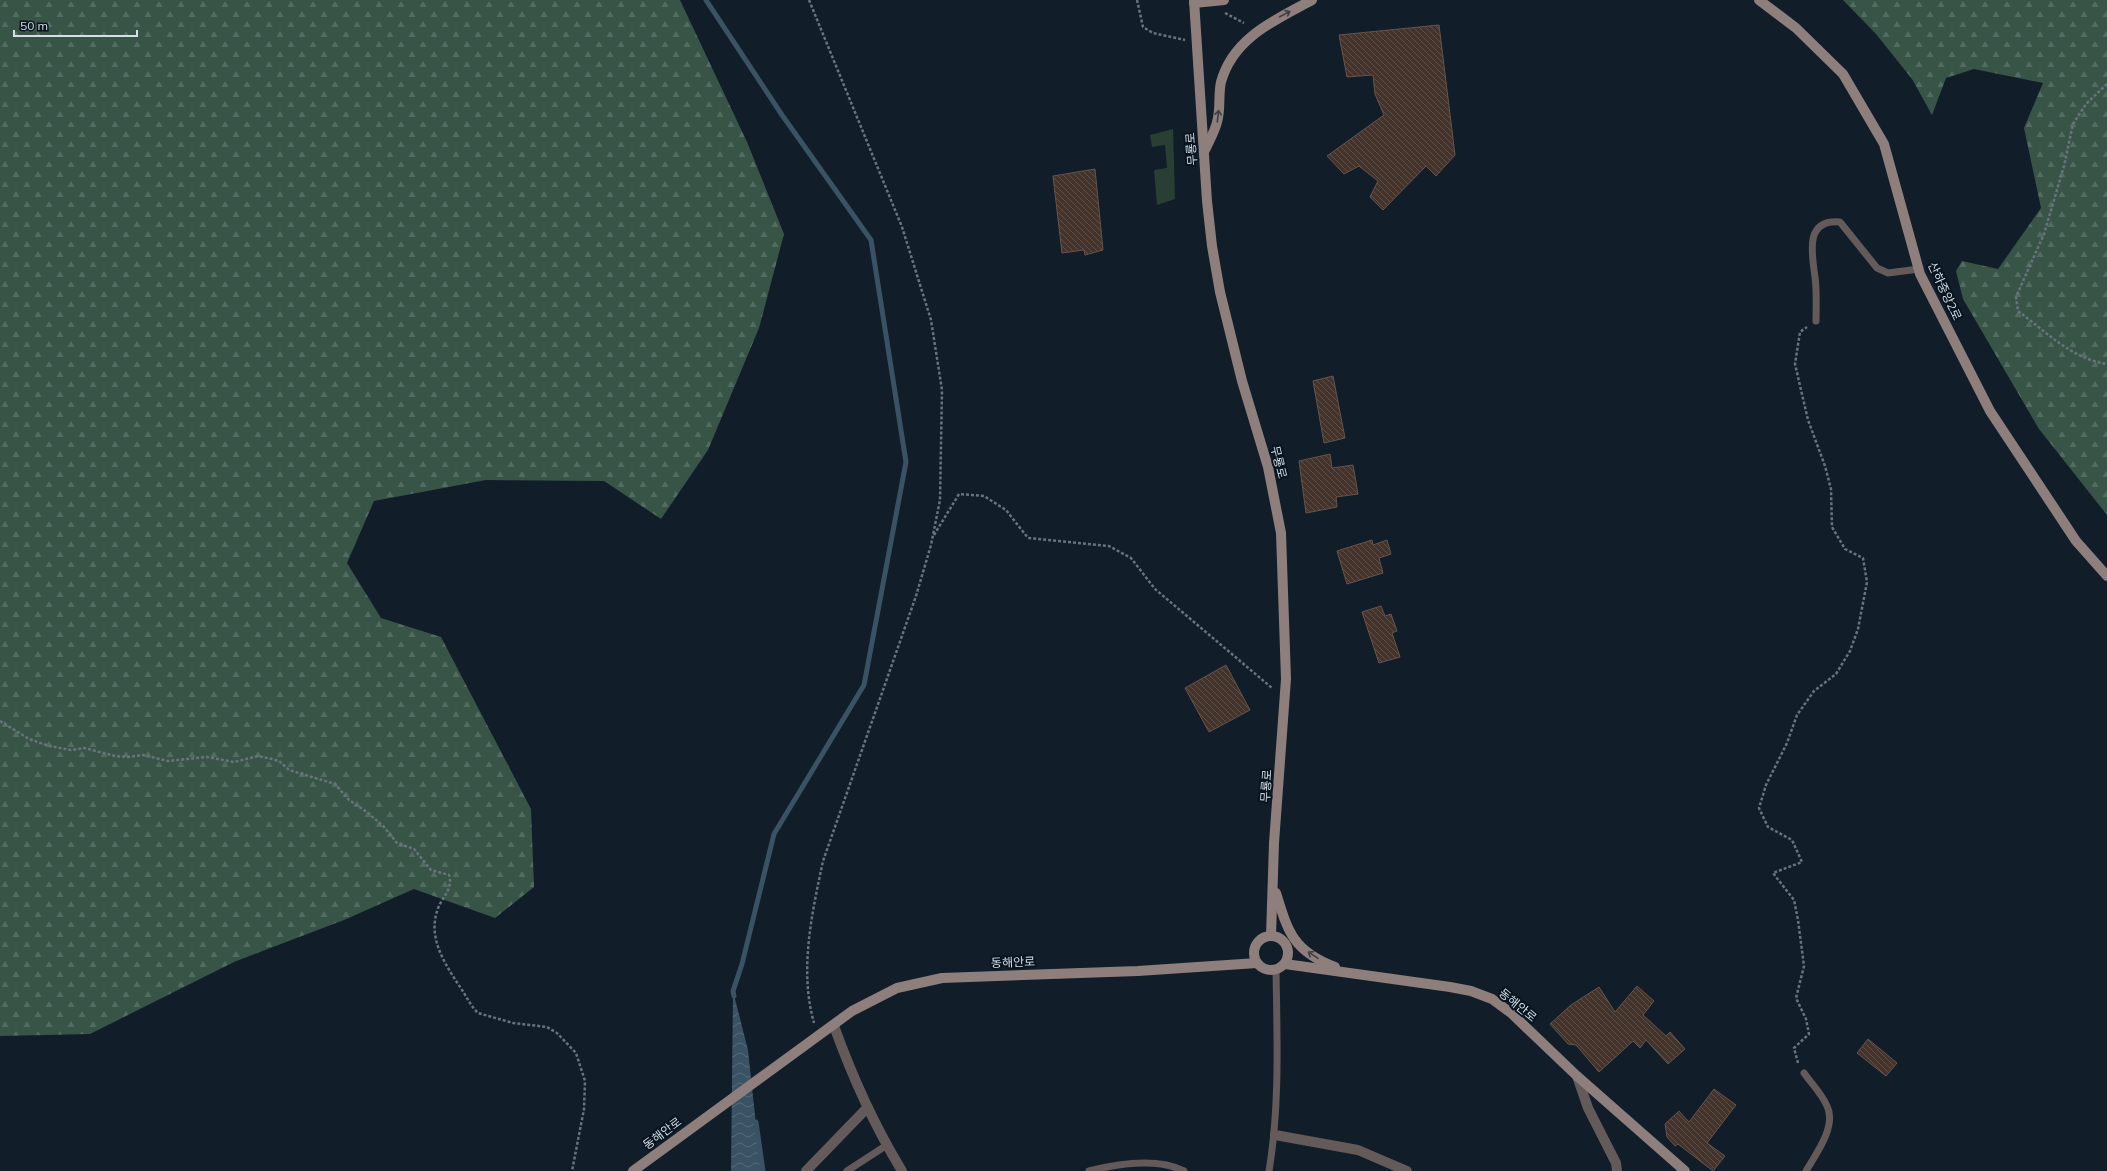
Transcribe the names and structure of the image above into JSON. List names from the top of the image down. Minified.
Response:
{"streets":{"main road":["무룡로","산하중앙2로","동해안로"]},"crossings":[["무룡로","동해안로"]],"scale_bar":"50 m"}
